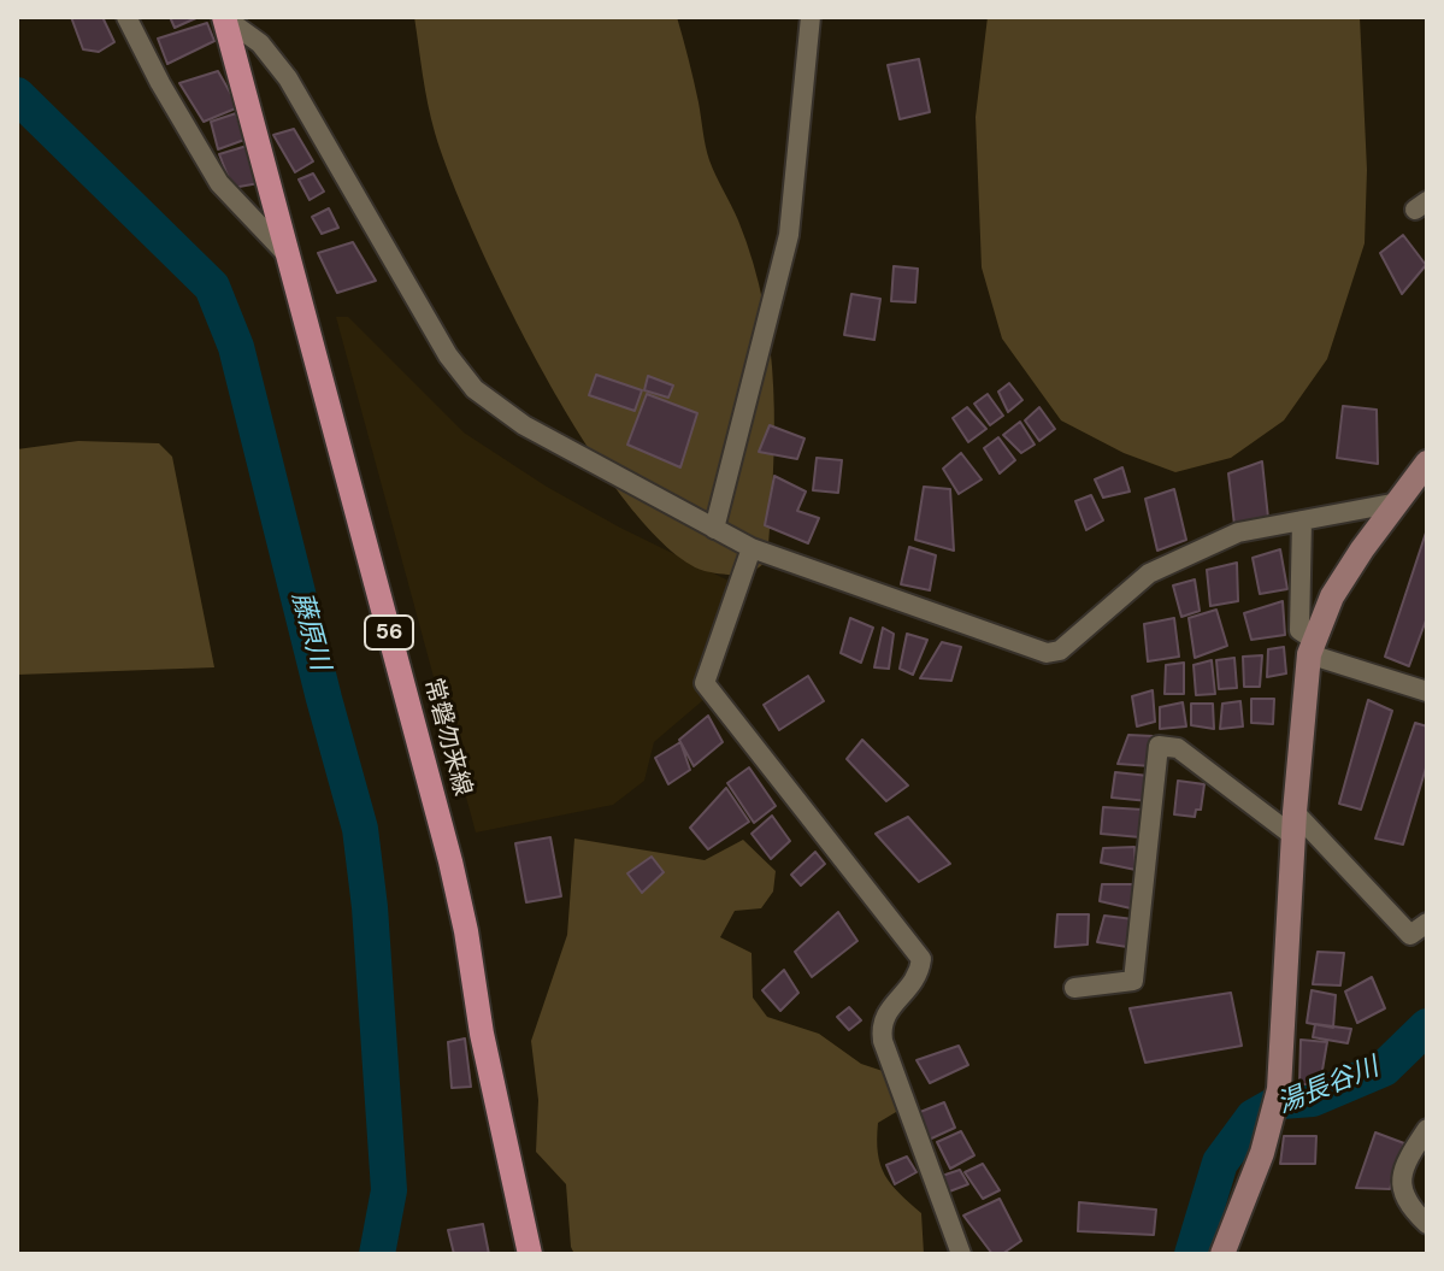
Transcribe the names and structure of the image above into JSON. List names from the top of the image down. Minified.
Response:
{"streets":{"main road":["56","常磐勿来線"]},"water":["藤原川","湯長谷川"]}
